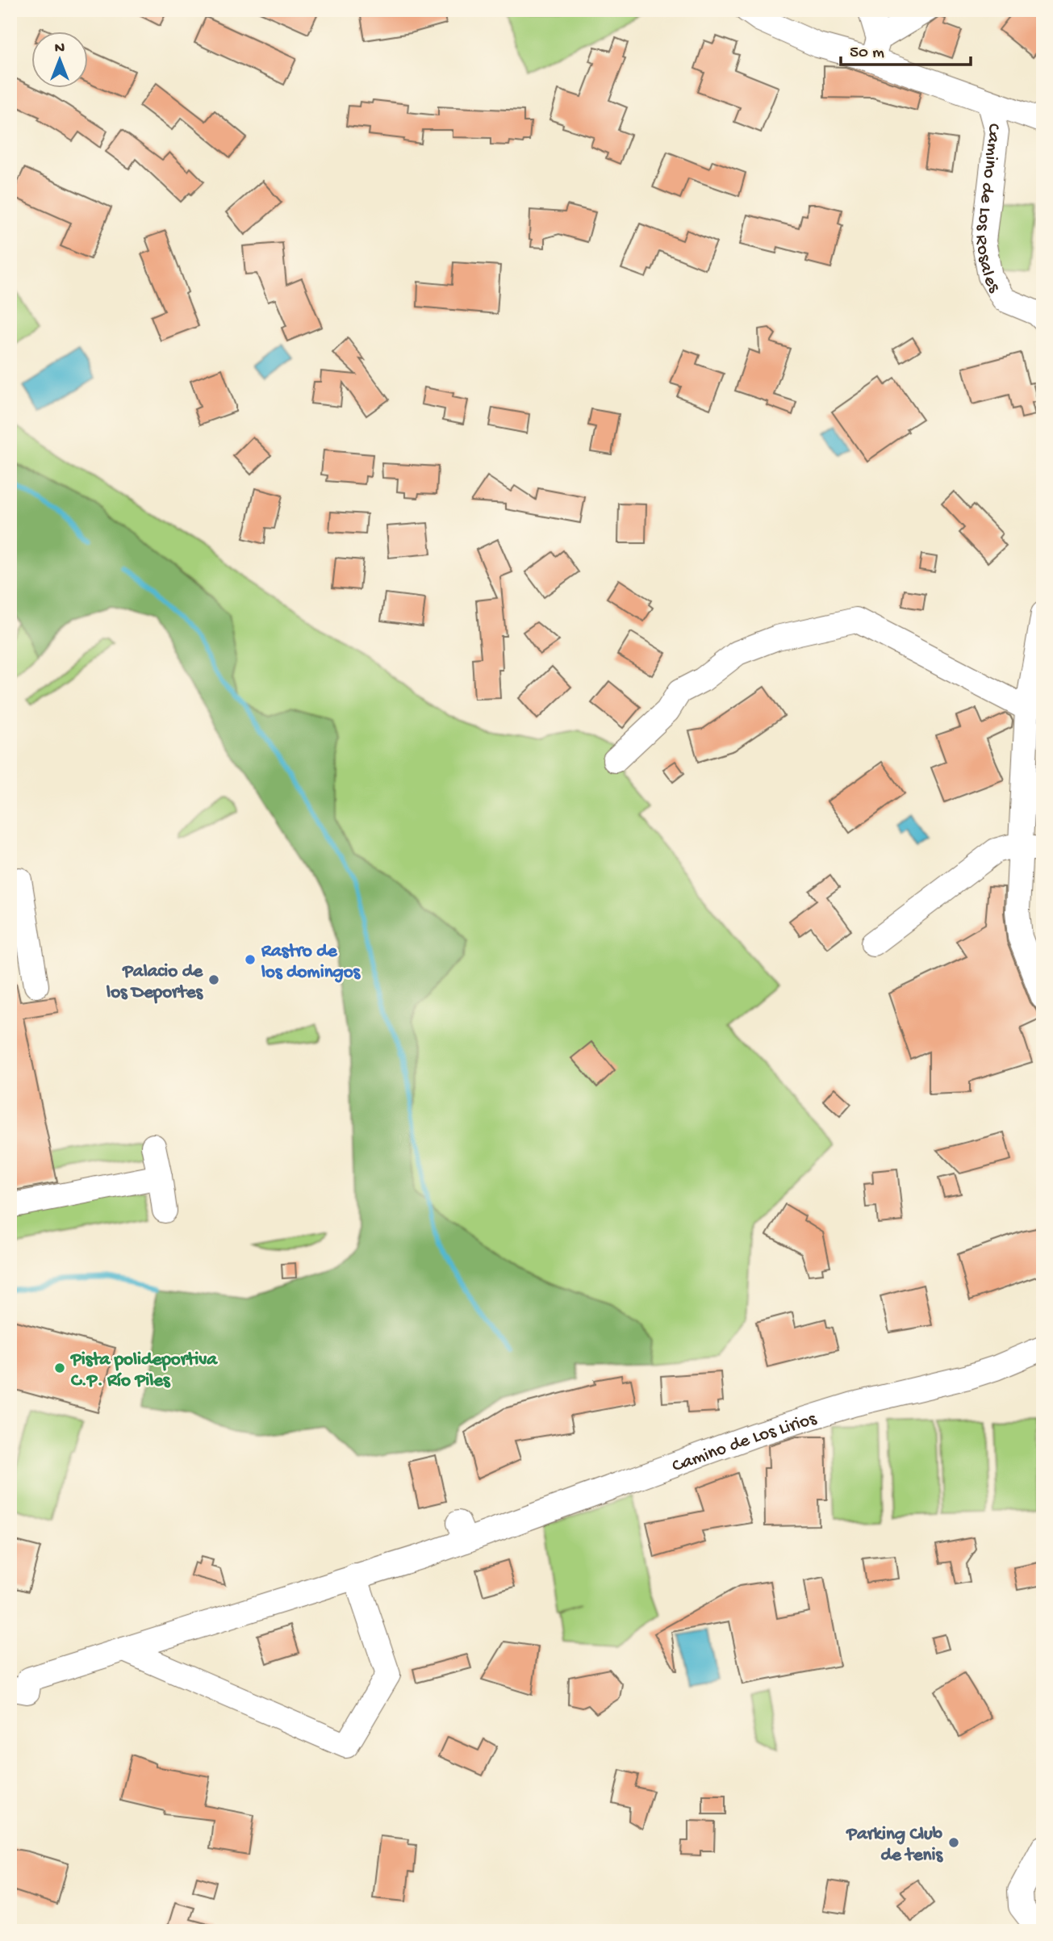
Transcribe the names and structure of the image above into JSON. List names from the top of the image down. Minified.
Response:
{"streets":{"street":["Camino de Los Rosales","Camino de Los Lirios"]},"places":["Rastro de los domingos","Palacio de los Deportes","Pista polideportiva C.P. Río Piles","Parking Club de tenis"],"scale_bar":"50 m","north":"top"}
